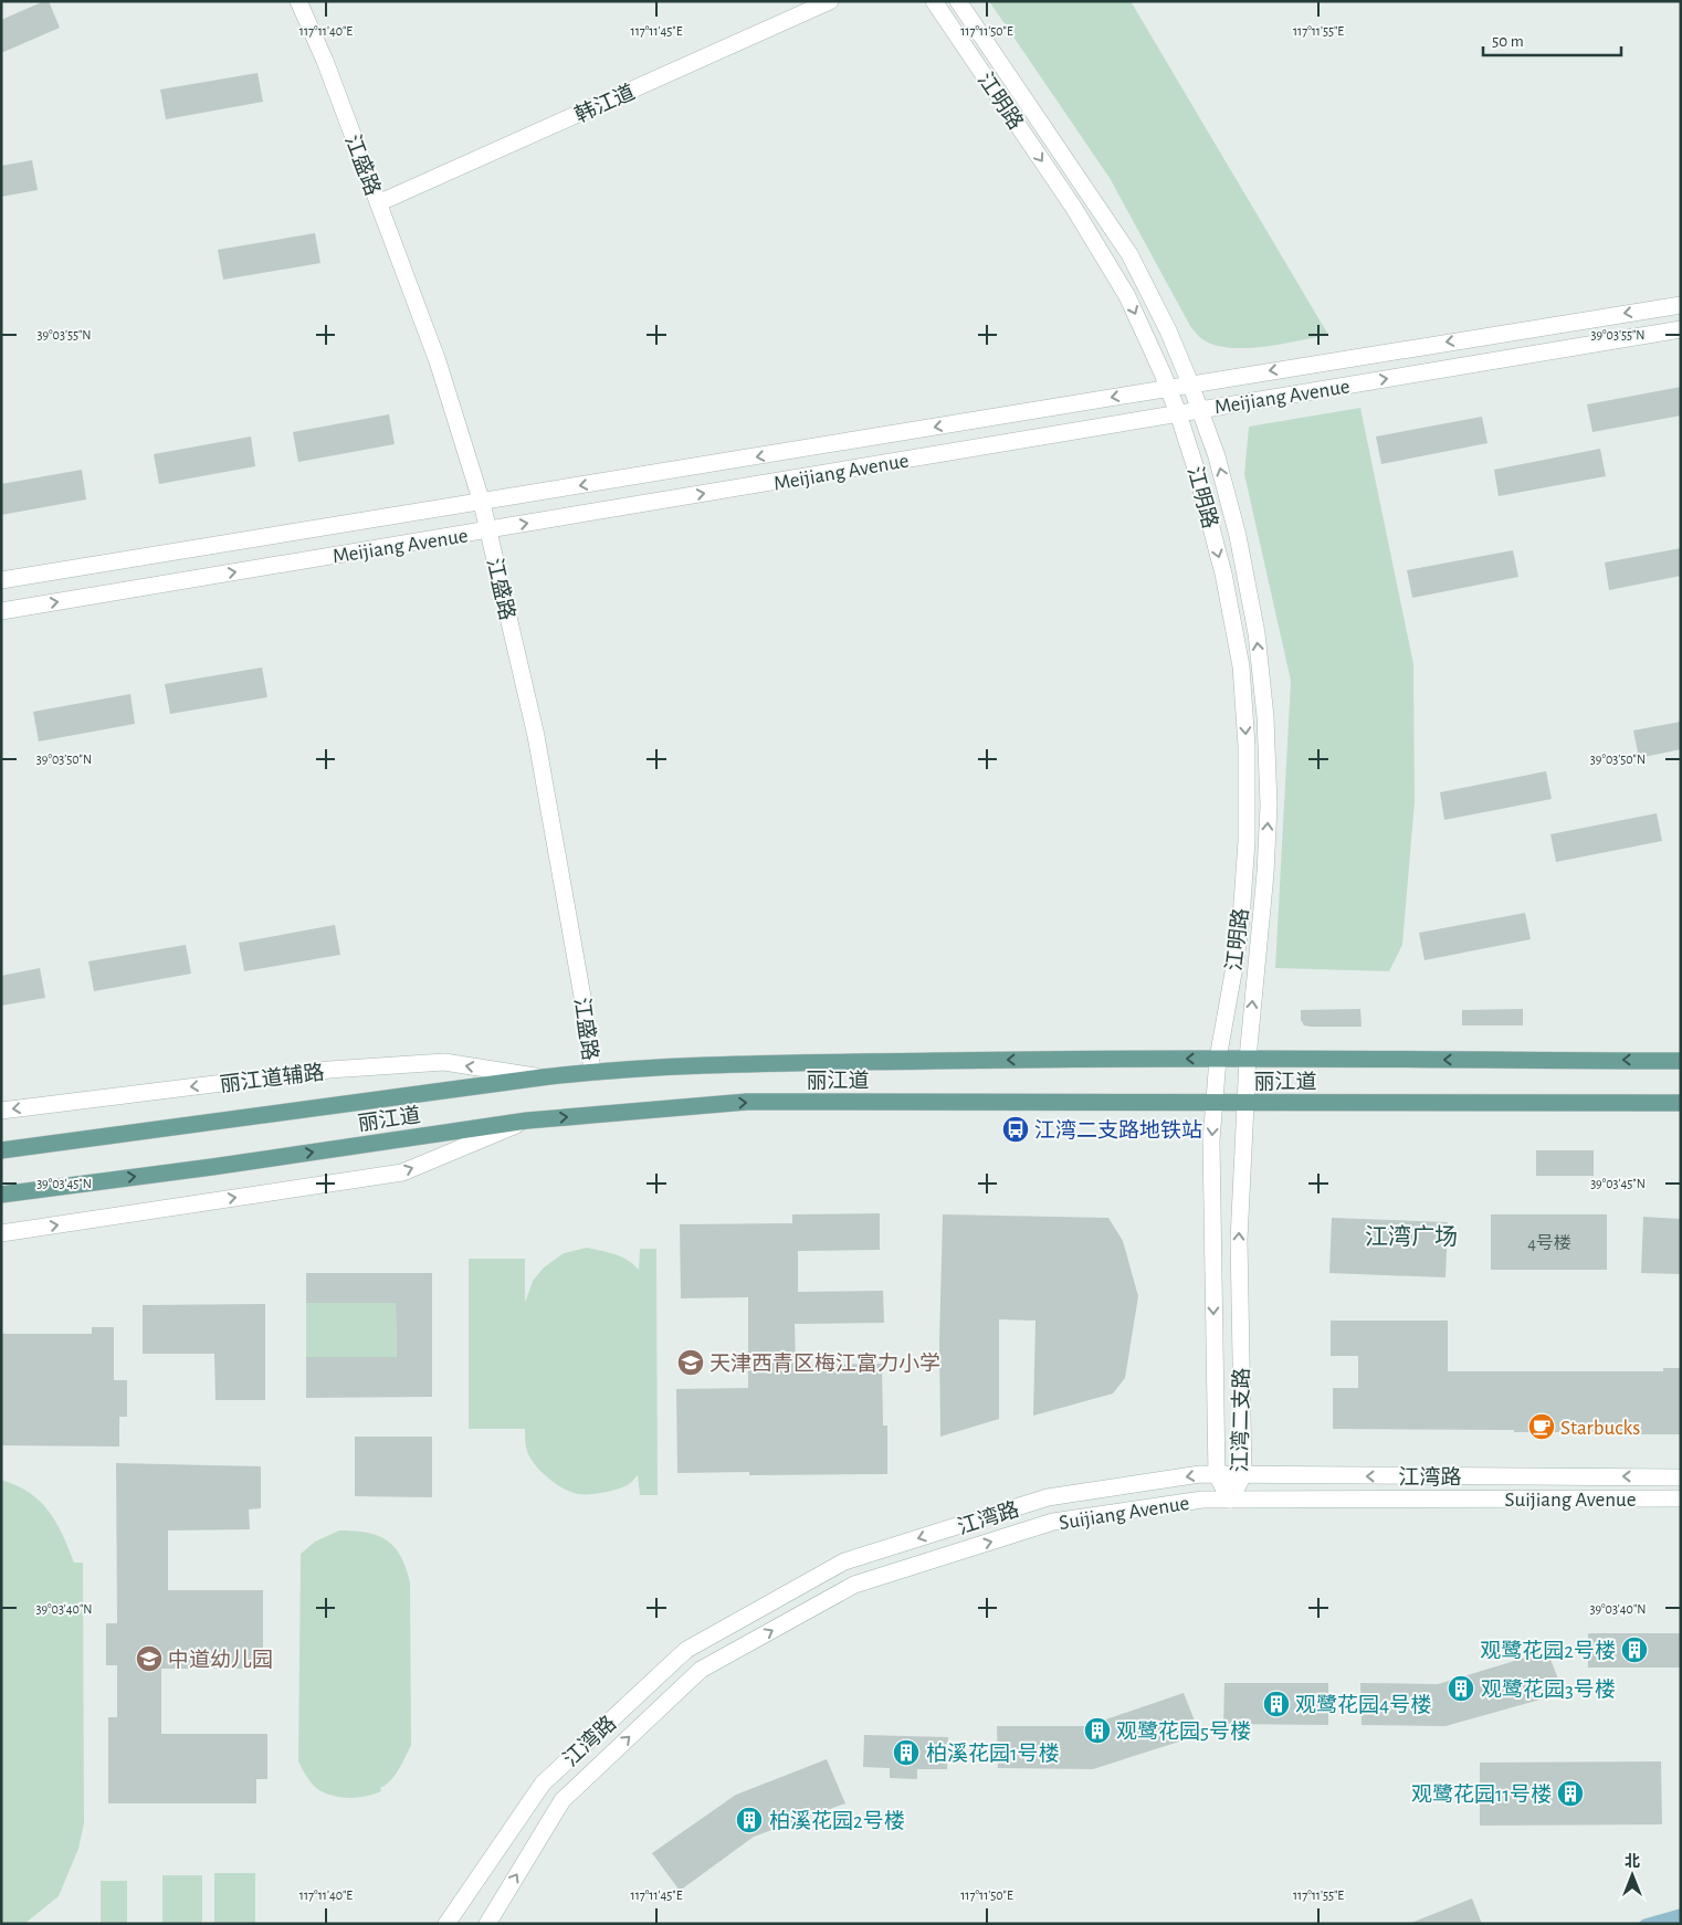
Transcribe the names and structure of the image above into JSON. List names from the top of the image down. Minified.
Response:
{"streets":{"main road":["丽江道"],"street":["江明路","韩江道","江盛路","Meijiang Avenue","丽江道辅路","江湾二支路","江湾路","Suijiang Avenue"]},"crossings":[["江明路","Meijiang Avenue"],["江明路","丽江道"],["江明路","江湾二支路"],["韩江道","江盛路"],["江盛路","Meijiang Avenue"],["江盛路","丽江道"],["丽江道辅路","丽江道"],["丽江道","江湾二支路"],["江湾二支路","江湾路"],["江湾二支路","Suijiang Avenue"]],"one_way":["江湾路","Suijiang Avenue"],"districts":["江湾广场"],"places":{"bus stop":["江湾二支路地铁站"],"school or university":["天津西青区梅江富力小学","中道幼儿园"],"cafe":["Starbucks"],"building":["观鹭花园2号楼","观鹭花园3号楼","观鹭花园4号楼","观鹭花园5号楼","柏溪花园1号楼","观鹭花园11号楼","柏溪花园2号楼"]},"house_numbers":["4号楼"],"scale_bar":"50 m","north":"top","coordinates":["117°11'40\"E","117°11'45\"E","117°11'50\"E","117°11'55\"E","39°03'55\"N","39°03'50\"N","39°03'45\"N","39°03'40\"N"]}
